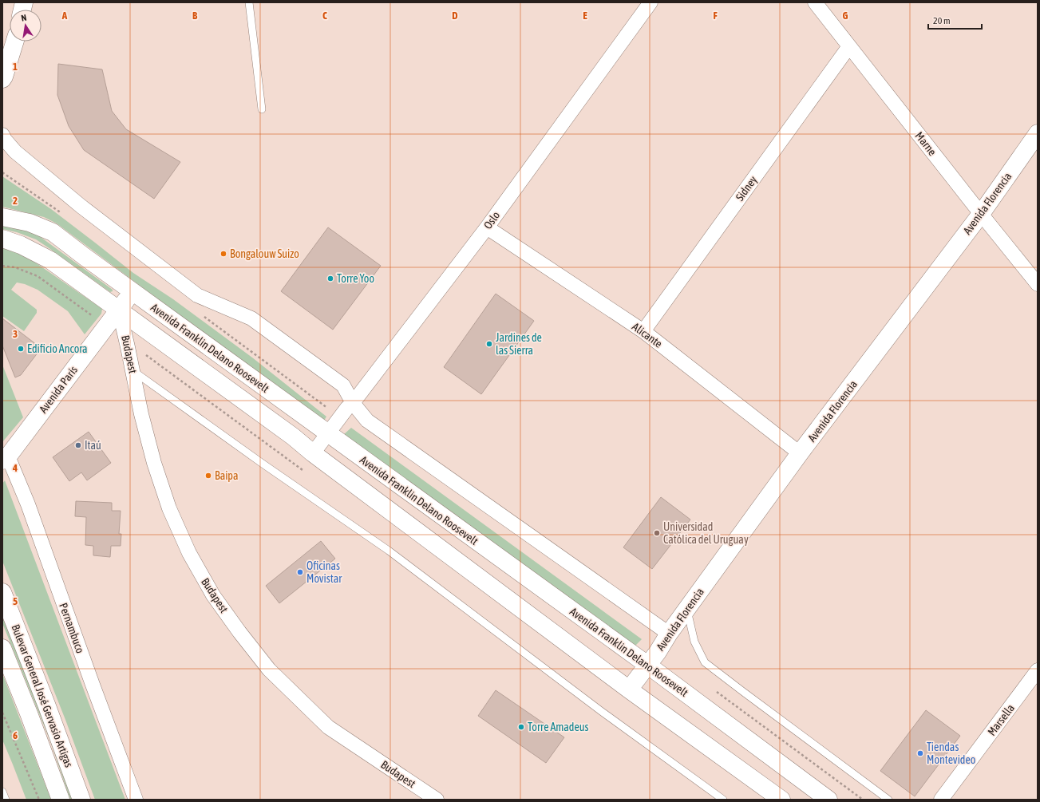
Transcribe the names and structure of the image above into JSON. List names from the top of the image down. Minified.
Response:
{"streets":{"main road":["Avenida Florencia","Avenida Franklin Delano Roosevelt","Avenida París","Bulevar General José Gervasio Artigas"],"street":["Marne","Sidney","Oslo","Alicante","Budapest","Pernambuco","Marsella"]},"crossings":[["Marne","Sidney"],["Marne","Avenida Florencia"],["Sidney","Alicante"],["Avenida Florencia","Alicante"],["Avenida Florencia","Avenida Franklin Delano Roosevelt"],["Oslo","Alicante"],["Oslo","Avenida Franklin Delano Roosevelt"],["Avenida Franklin Delano Roosevelt","Budapest"],["Avenida Franklin Delano Roosevelt","Avenida París"],["Budapest","Avenida París"],["Avenida París","Pernambuco"]],"places":["Bongalouw Suizo","Torre Yoo","Jardines de las Sierra","Edificio Ancora","Itaú","Baipa","Universidad Católica del Uruguay","Oficinas Movistar","Torre Amadeus","Tiendas Montevideo"],"scale_bar":"20 m","north":"top","grid":{"columns":["A","B","C","D","E","F","G"],"rows":["1","2","3","4","5","6"]}}
